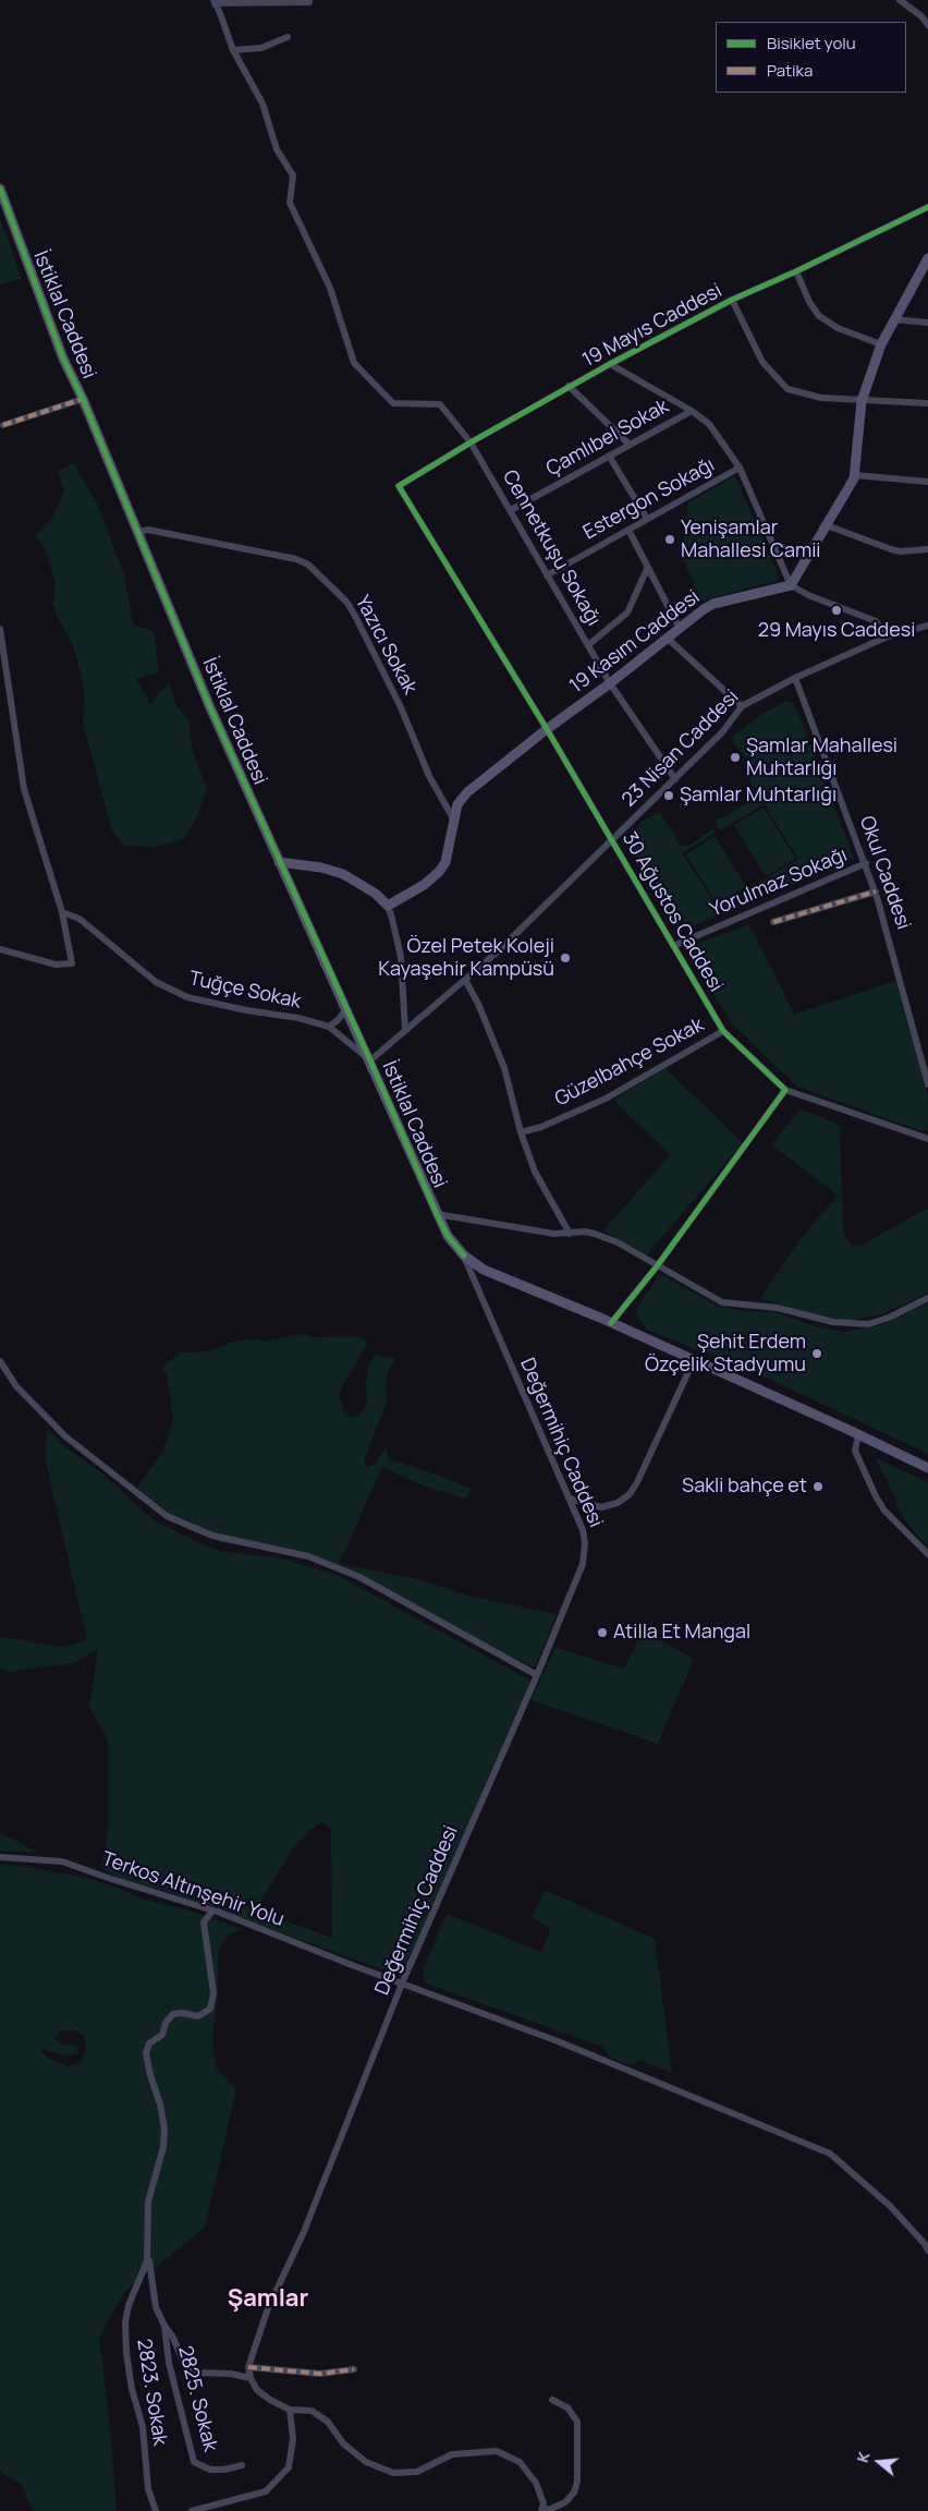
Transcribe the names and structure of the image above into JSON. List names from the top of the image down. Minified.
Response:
{"streets":{"main road":["İstiklal Caddesi","19 Kasım Caddesi"],"street":["19 Mayıs Caddesi","Çamlıbel Sokak","Estergon Sokağı","Cennetkuşu Sokağı","Yazıcı Sokak","23 Nisan Caddesi","Okul Caddesi","Yorulmaz Sokağı","30 Ağustos Caddesi","Tuğçe Sokak","Güzelbahçe Sokak","Değermihiç Caddesi","Terkos Altınşehir Yolu","2823. Sokak","2825. Sokak"]},"crossings":[["İstiklal Caddesi","Yazıcı Sokak"],["İstiklal Caddesi","23 Nisan Caddesi"],["İstiklal Caddesi","Tuğçe Sokak"],["İstiklal Caddesi","Değermihiç Caddesi"],["19 Mayıs Caddesi","Cennetkuşu Sokağı"],["19 Mayıs Caddesi","30 Ağustos Caddesi"],["Çamlıbel Sokak","Cennetkuşu Sokağı"],["Estergon Sokağı","Cennetkuşu Sokağı"],["Cennetkuşu Sokağı","19 Kasım Caddesi"],["Cennetkuşu Sokağı","23 Nisan Caddesi"],["19 Kasım Caddesi","Yazıcı Sokak"],["19 Kasım Caddesi","30 Ağustos Caddesi"],["23 Nisan Caddesi","Okul Caddesi"],["23 Nisan Caddesi","30 Ağustos Caddesi"],["23 Nisan Caddesi","Tuğçe Sokak"],["Okul Caddesi","Yorulmaz Sokağı"],["Yorulmaz Sokağı","30 Ağustos Caddesi"],["30 Ağustos Caddesi","Güzelbahçe Sokak"],["Değermihiç Caddesi","Terkos Altınşehir Yolu"],["Terkos Altınşehir Yolu","2823. Sokak"]],"districts":["Şamlar"],"places":["Yenişamlar Mahallesi Camii","29 Mayıs Caddesi","Şamlar Mahallesi Muhtarlığı","Şamlar Muhtarlığı","Özel Petek Koleji Kayaşehir Kampüsü","Şehit Erdem Özçelik Stadyumu","Sakli bahçe et","Atilla Et Mangal"],"legend":["Bisiklet yolu","Patika"],"north":"left"}
